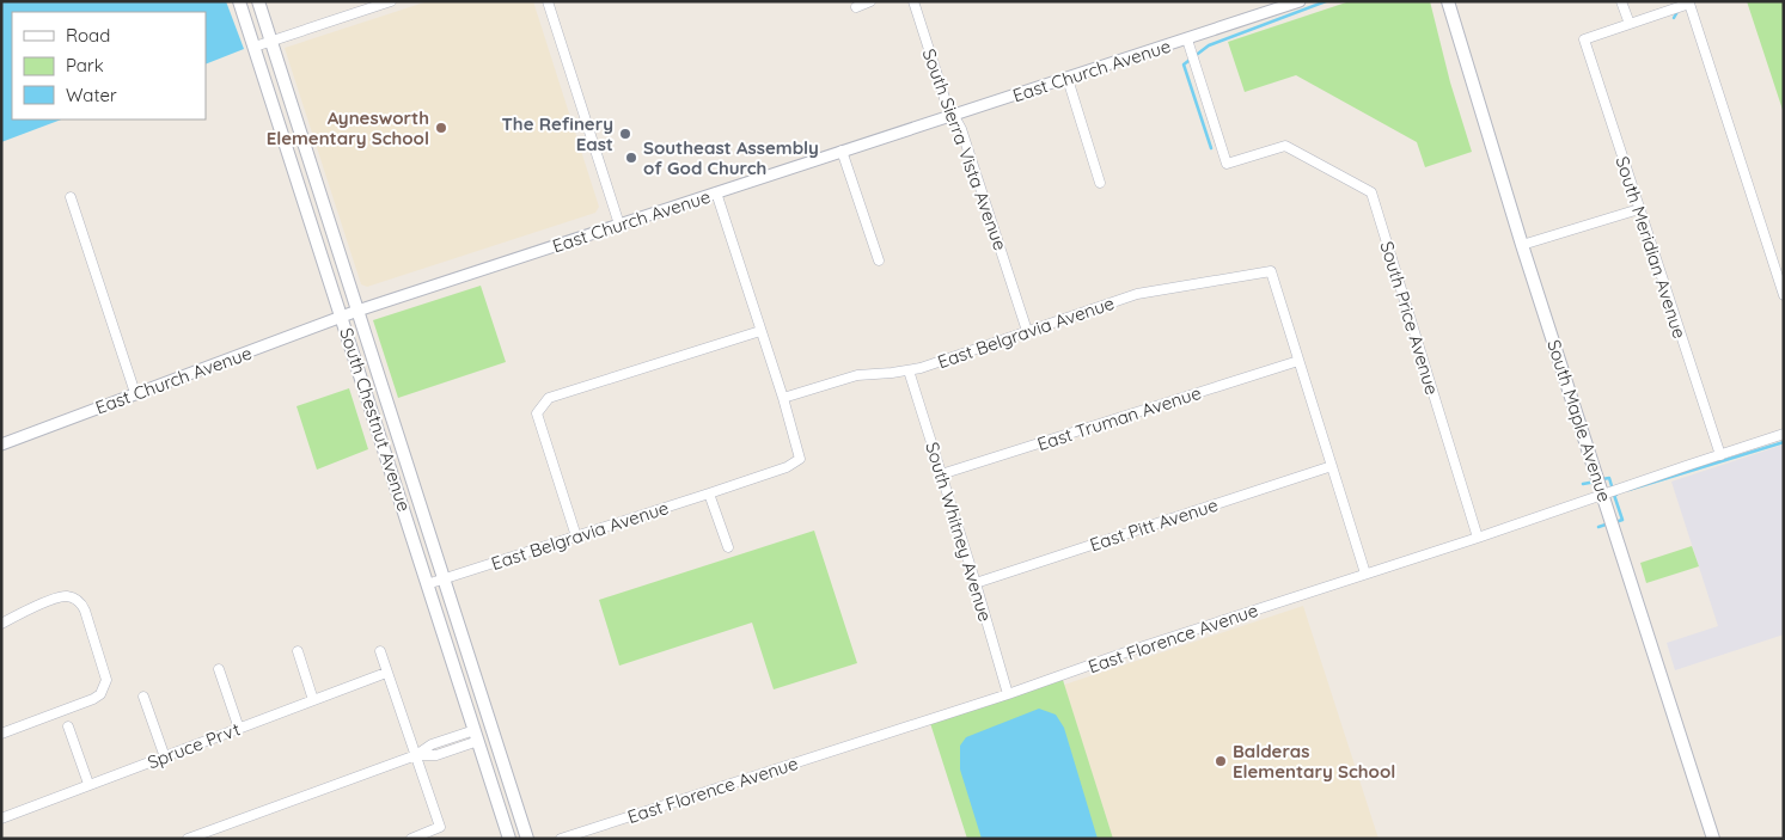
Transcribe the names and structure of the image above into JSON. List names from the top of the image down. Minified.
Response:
{"streets":{"main road":["South Chestnut Avenue","South Maple Avenue"],"street":["East Church Avenue","South Sierra Vista Avenue","South Meridian Avenue","South Price Avenue","East Belgravia Avenue","East Truman Avenue","East Pitt Avenue","South Whitney Avenue","East Florence Avenue","Spruce Prvt"]},"crossings":[["East Church Avenue","South Sierra Vista Avenue"],["East Church Avenue","South Price Avenue"],["East Church Avenue","South Chestnut Avenue"],["South Sierra Vista Avenue","East Belgravia Avenue"],["South Meridian Avenue","East Florence Avenue"],["South Price Avenue","East Florence Avenue"],["East Belgravia Avenue","East Truman Avenue"],["East Belgravia Avenue","South Chestnut Avenue"],["East Belgravia Avenue","South Whitney Avenue"],["East Truman Avenue","South Whitney Avenue"],["South Maple Avenue","East Florence Avenue"],["East Pitt Avenue","South Whitney Avenue"],["South Whitney Avenue","East Florence Avenue"]],"places":["Aynesworth Elementary School","The Refinery East","Southeast Assembly of God Church","Balderas Elementary School"],"legend":["Road","Park","Water"]}
